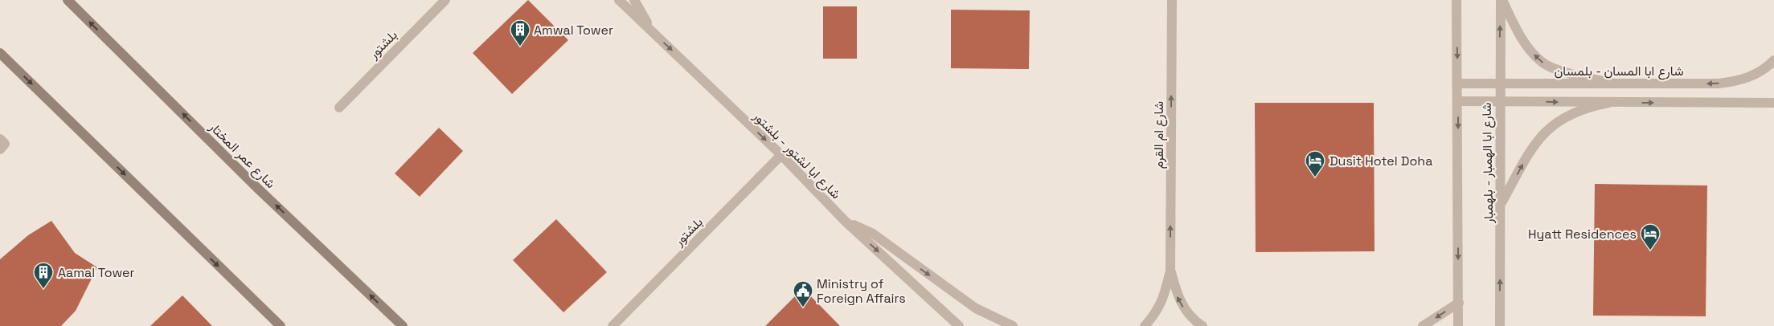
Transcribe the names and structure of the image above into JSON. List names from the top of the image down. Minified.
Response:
{"streets":{"main road":["شارع عمر المختار"],"street":["بلشتور","شارع ابا المسان - بلمسان","شارع ام القرم","شارع ابا لشتور - بلشتور","شارع ابا الهمبار - بلهمبار"]},"crossings":[["بلشتور","شارع ابا لشتور - بلشتور"],["شارع ابا المسان - بلمسان","شارع ابا الهمبار - بلهمبار"]],"one_way":["شارع ام القرم"],"places":{"building":["Amwal Tower","Aamal Tower"],"hotel":["Dusit Hotel Doha","Hyatt Residences"],"public building":["Ministry of Foreign Affairs"]}}
